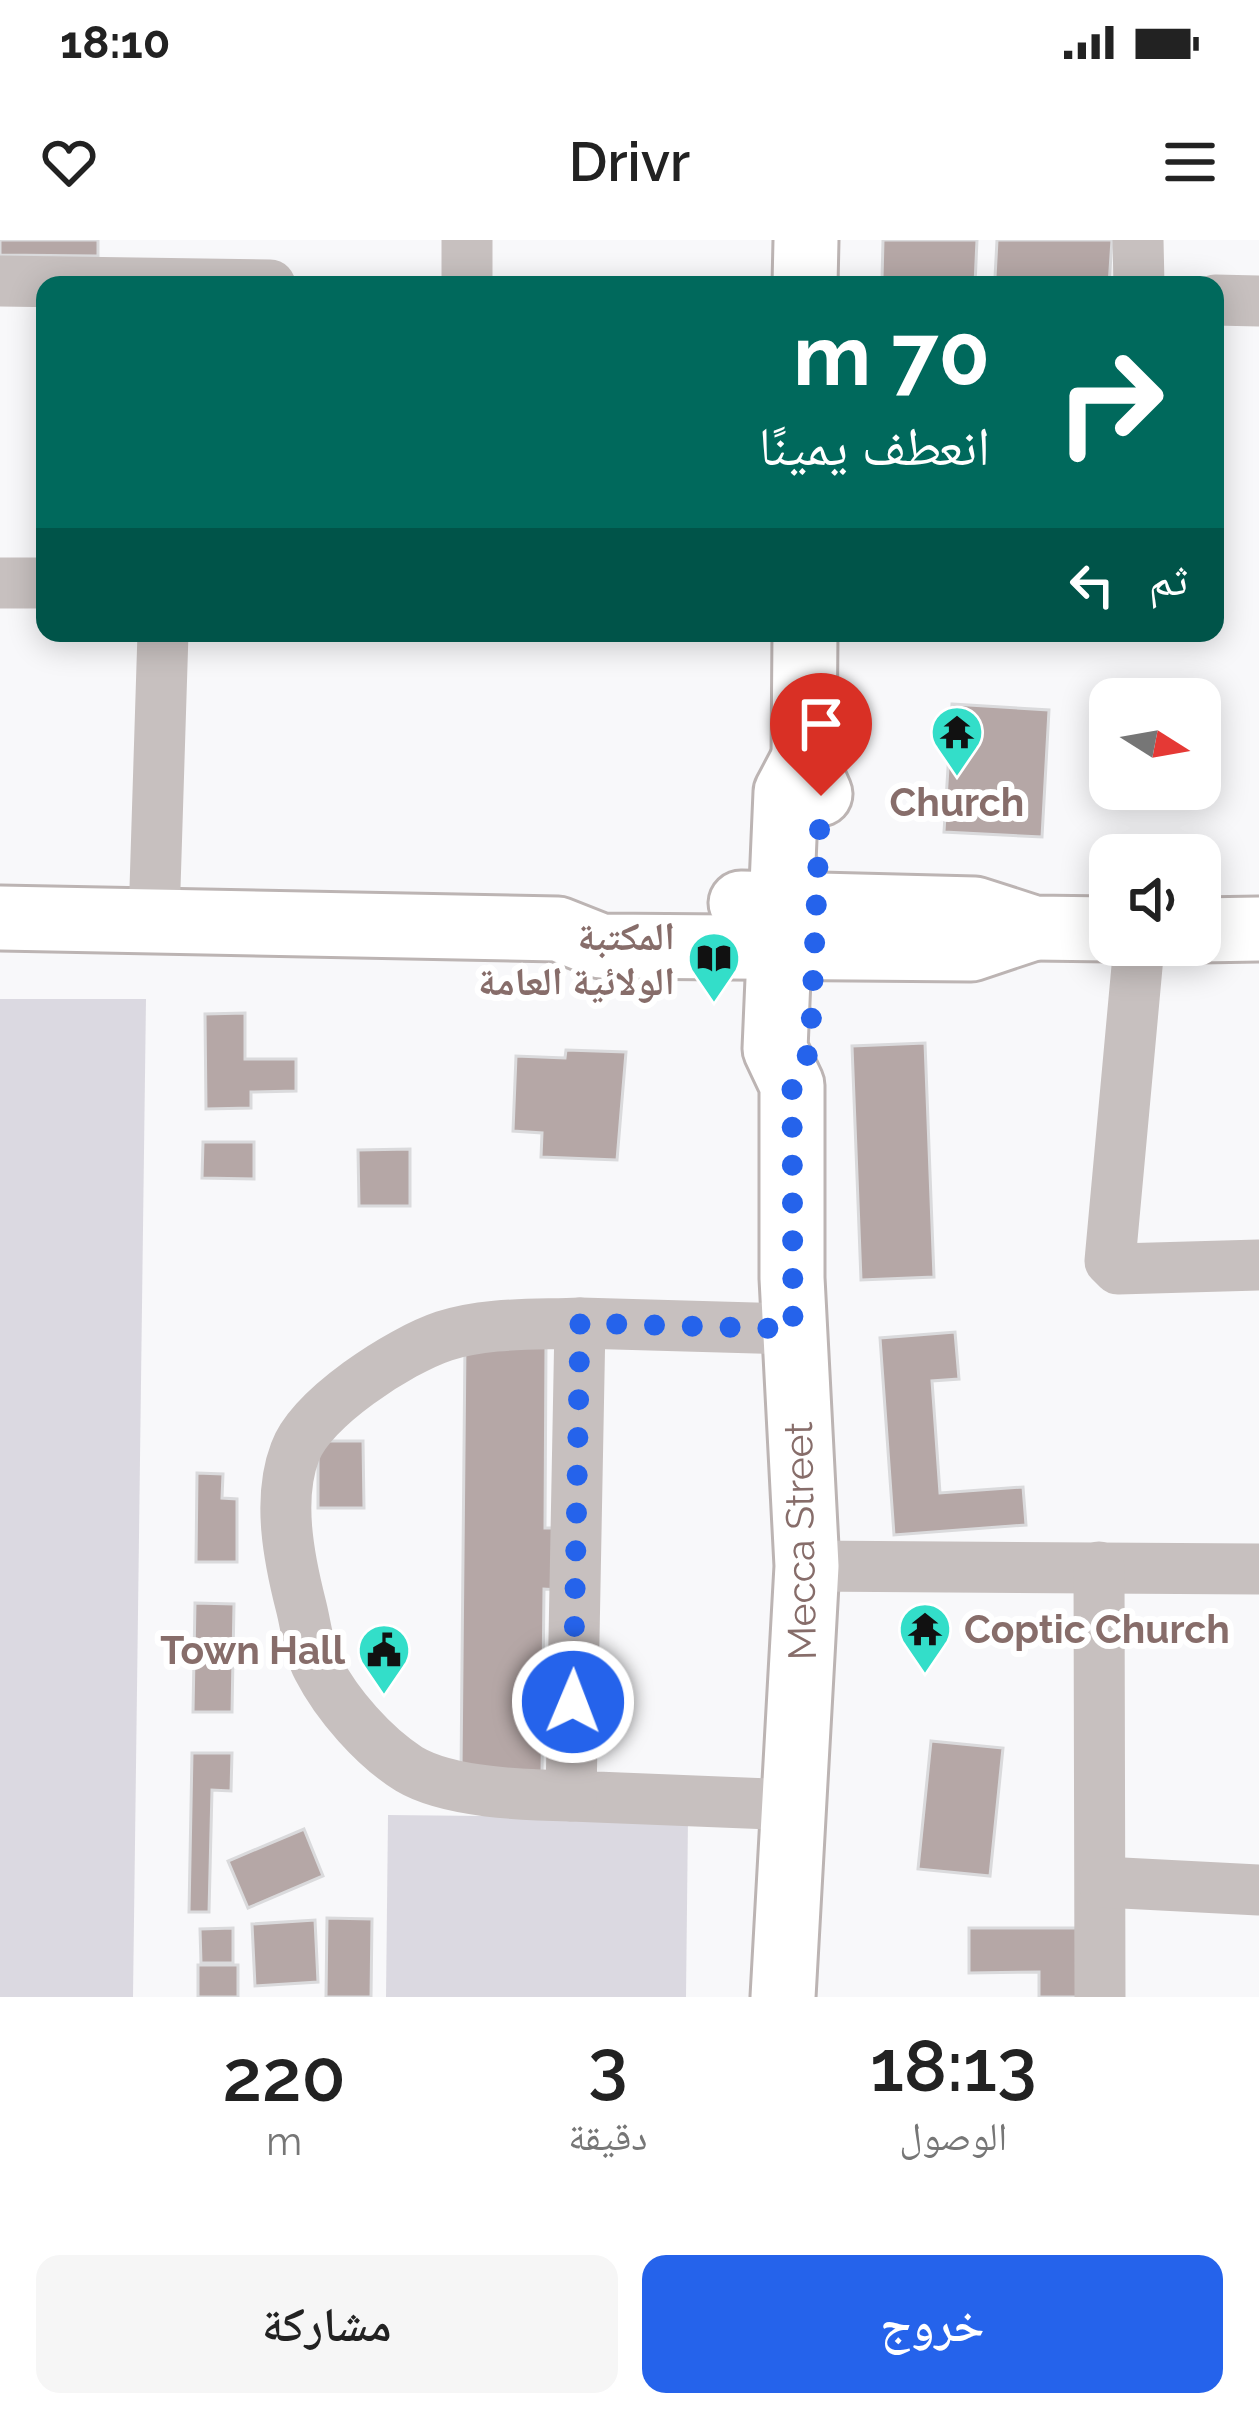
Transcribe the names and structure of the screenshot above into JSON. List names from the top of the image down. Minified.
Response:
{"streets":{"main road":["Mecca Street"]},"places":{"temple":["Church","Coptic Church"],"library":["المكتبة الولائية العامة"],"public building":["Town Hall"]},"north":"right","page":{"status":"18:10","header":"Drivr","turn":["70 m","انعطف يمينًا"],"then":"ثم","eta":["18:13","الوصول","3","دقيقة","220","m"],"buttons":["خروج","مشاركة"]}}
